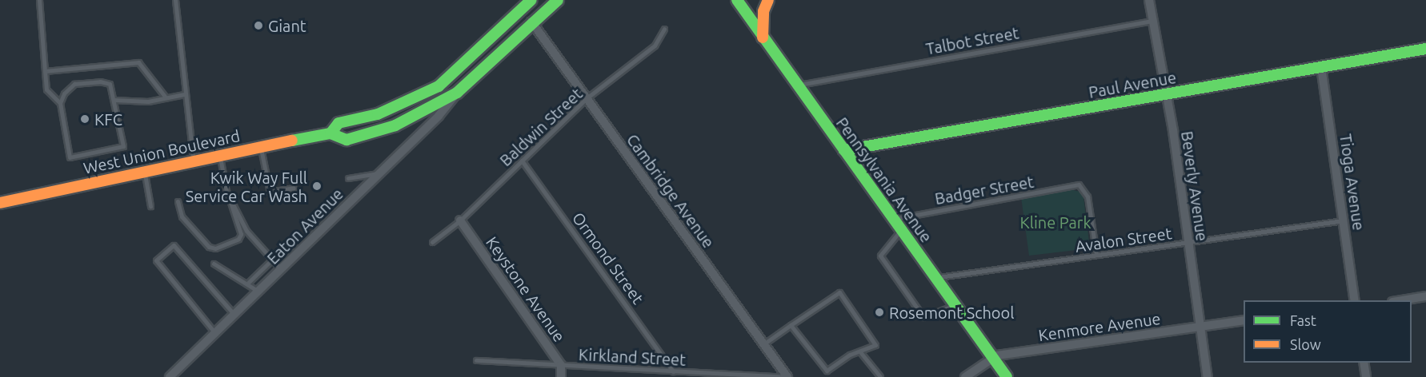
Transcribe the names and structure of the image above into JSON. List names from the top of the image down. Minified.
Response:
{"streets":{"street":["Paul Avenue","West Union Boulevard","Pennsylvania Avenue","Tioga Avenue","Beverly Avenue","Cambridge Avenue","Eaton Avenue","Keystone Avenue","Kenmore Avenue"],"lane":["Talbot Street","Baldwin Street","Badger Street","Avalon Street","Ormond Street","Kirkland Street"]},"crossings":[["Talbot Street","Pennsylvania Avenue"],["Talbot Street","Beverly Avenue"],["Paul Avenue","Pennsylvania Avenue"],["Paul Avenue","Tioga Avenue"],["Paul Avenue","Beverly Avenue"],["Baldwin Street","Cambridge Avenue"],["Baldwin Street","Ormond Street"],["Baldwin Street","Keystone Avenue"],["West Union Boulevard","Cambridge Avenue"],["West Union Boulevard","Eaton Avenue"],["Pennsylvania Avenue","Badger Street"],["Pennsylvania Avenue","Avalon Street"],["Pennsylvania Avenue","Kenmore Avenue"],["Tioga Avenue","Avalon Street"],["Beverly Avenue","Avalon Street"],["Beverly Avenue","Kenmore Avenue"],["Badger Street","Avalon Street"],["Cambridge Avenue","Kirkland Street"],["Ormond Street","Kirkland Street"],["Keystone Avenue","Kirkland Street"]],"parks":["Kline Park"],"places":["Giant","KFC","Kwik Way Full Service Car Wash","Rosemont School"],"legend":["Fast","Slow"]}
